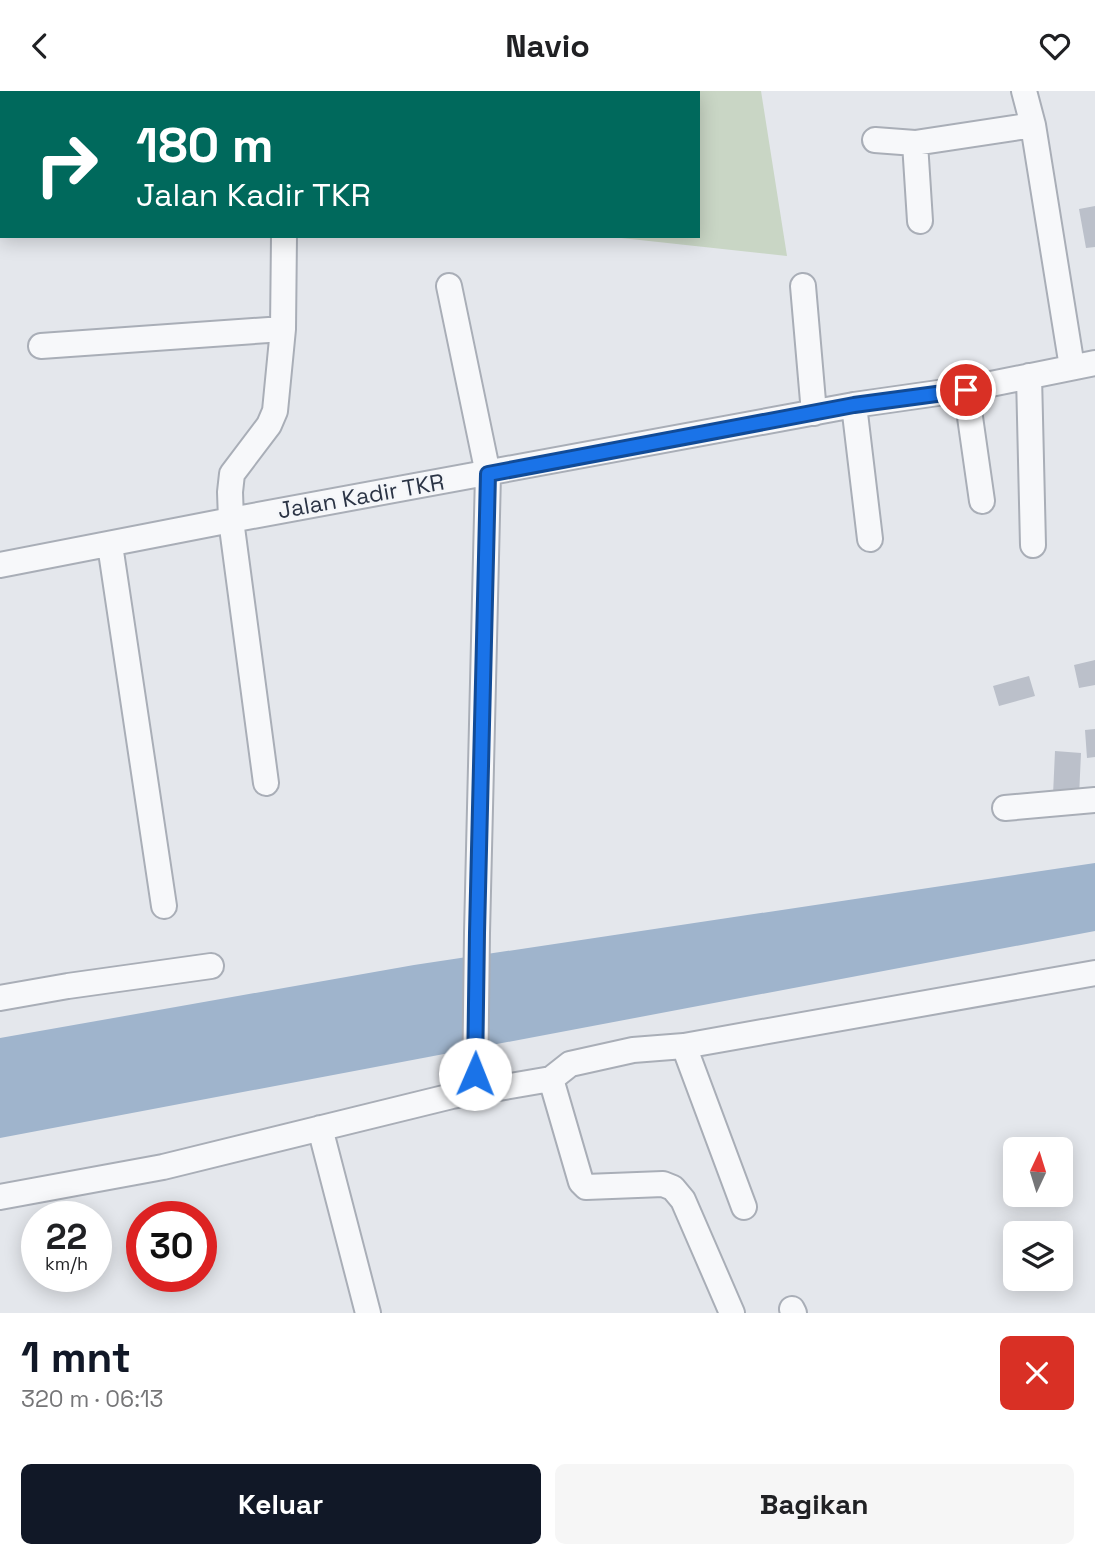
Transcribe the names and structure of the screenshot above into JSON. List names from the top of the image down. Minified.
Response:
{"streets":{"street":["Jalan Kadir TKR"]},"north":"top","page":{"header":"Navio","turn":["180 m","Jalan Kadir TKR"],"speed":"22 km/h","limit":"30","heading":["1 mnt","320 m · 06:13"],"buttons":["Keluar","Bagikan"]}}
